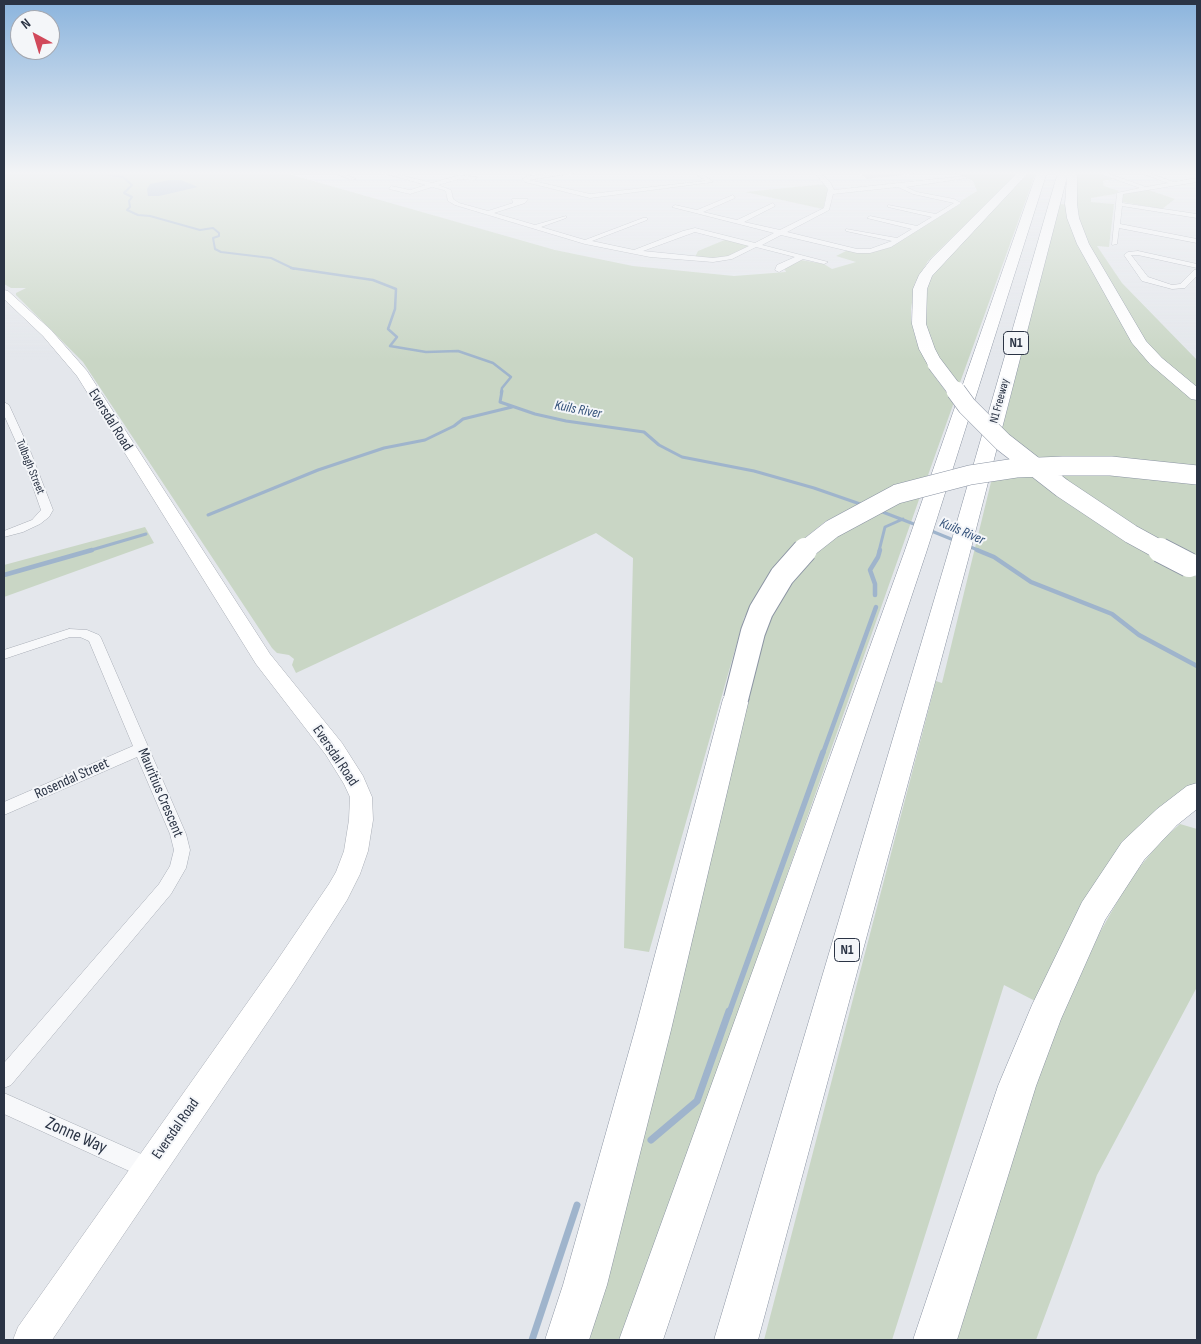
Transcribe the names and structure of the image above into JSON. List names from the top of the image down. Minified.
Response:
{"streets":{"highway":["N1","N1 Freeway"],"main road":["Eversdal Road"],"street":["Tulbagh Street","Rosendal Street","Mauritius Crescent","Zonne Way"]},"crossings":[["Eversdal Road","Zonne Way"],["Rosendal Street","Mauritius Crescent"]],"water":["Kuils River"],"north":"top left"}
